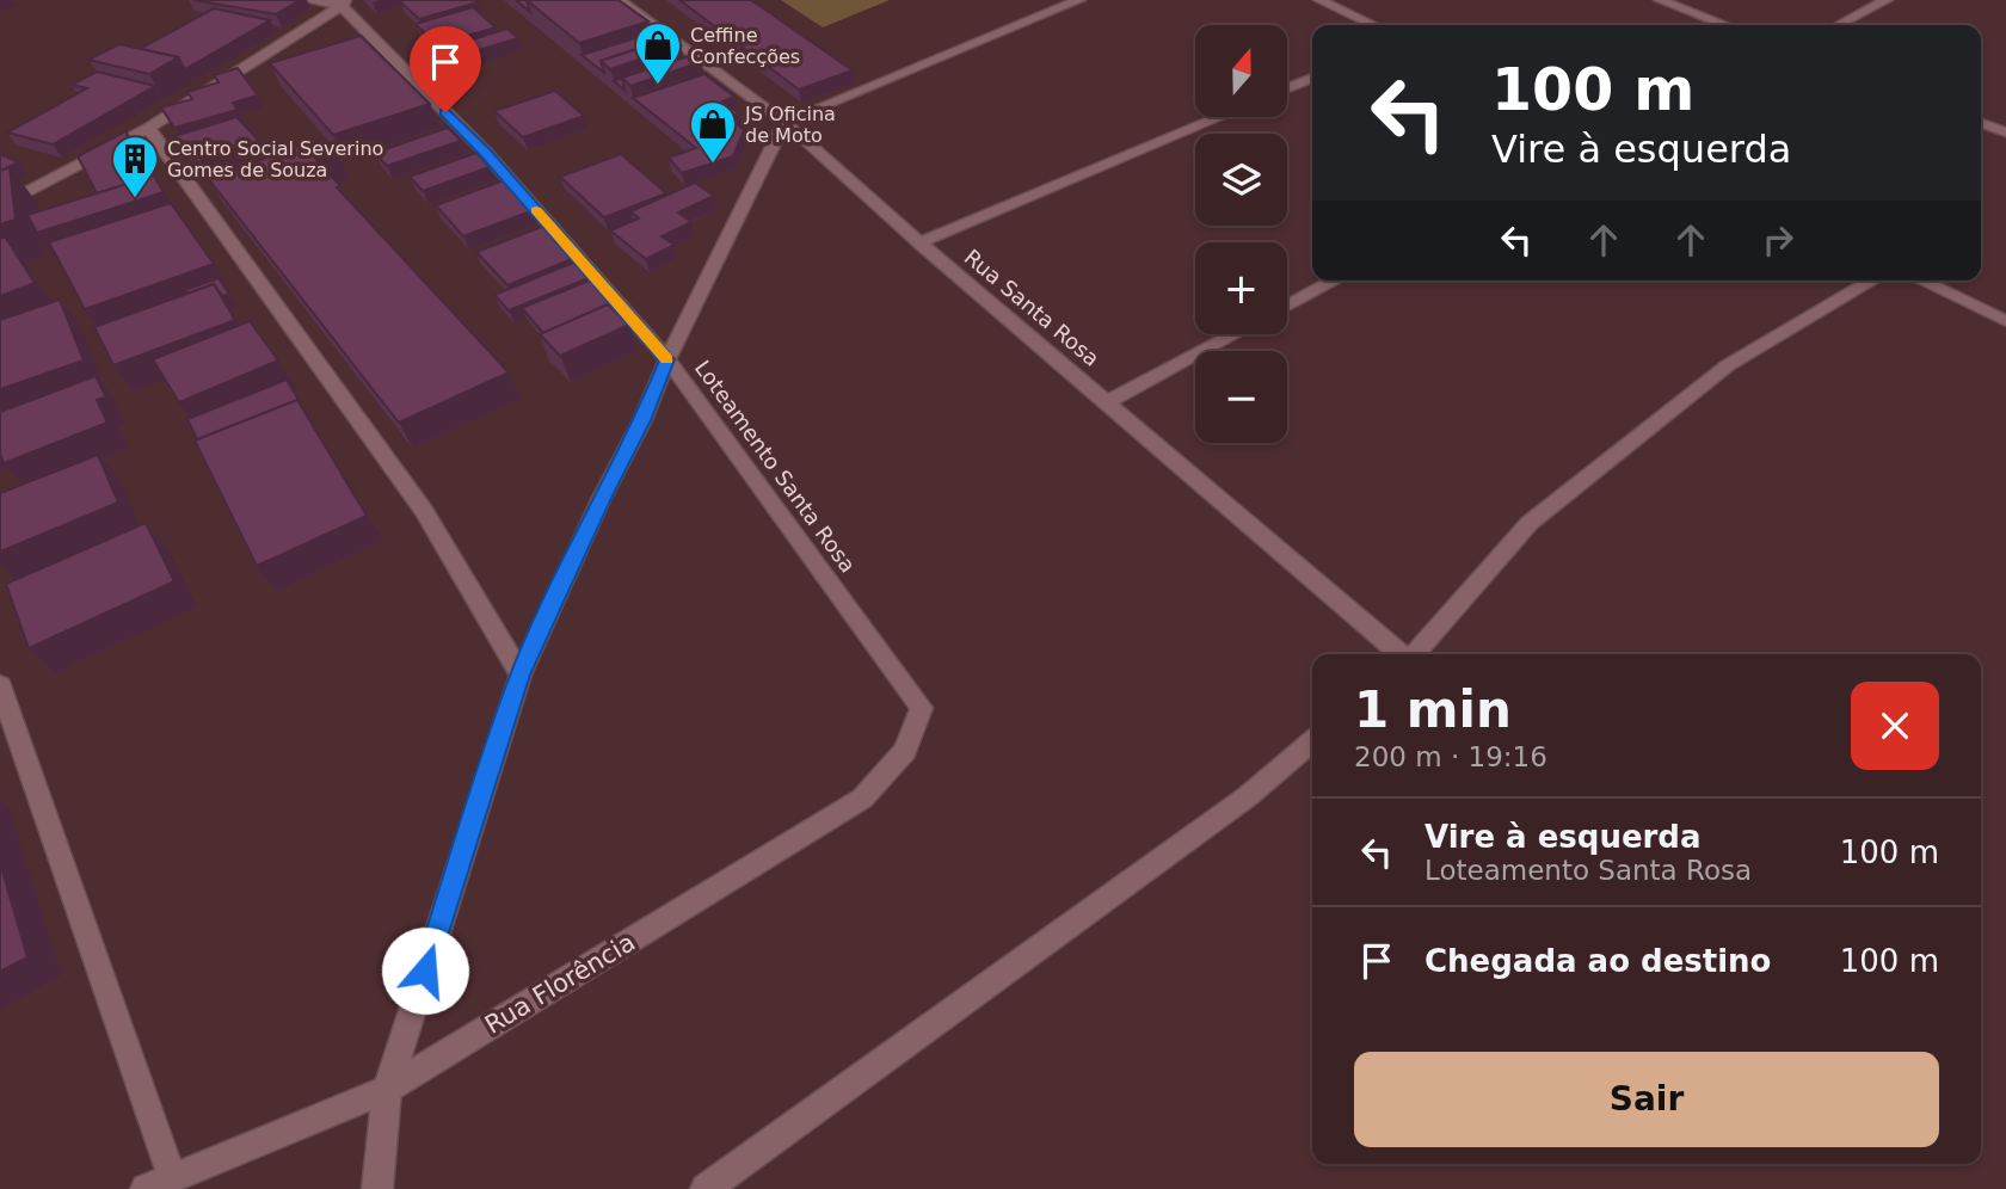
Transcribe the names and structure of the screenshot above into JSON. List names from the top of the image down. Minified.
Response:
{"streets":{"street":["Rua Santa Rosa","Loteamento Santa Rosa","Rua Florência"]},"crossings":[["Loteamento Santa Rosa","Rua Florência"]],"places":{"shop":["Ceffine Confecções","JS Oficina de Moto"],"building":["Centro Social Severino Gomes de Souza"]},"north":"top","page":{"map_buttons":["+","−"],"turn":["100 m","Vire à esquerda"],"heading":["1 min","200 m · 19:16"],"list":[{"name":"Vire à esquerda","note":"Loteamento Santa Rosa","value":"100 m"},{"name":"Chegada ao destino","value":"100 m"}],"buttons":"Sair"}}
